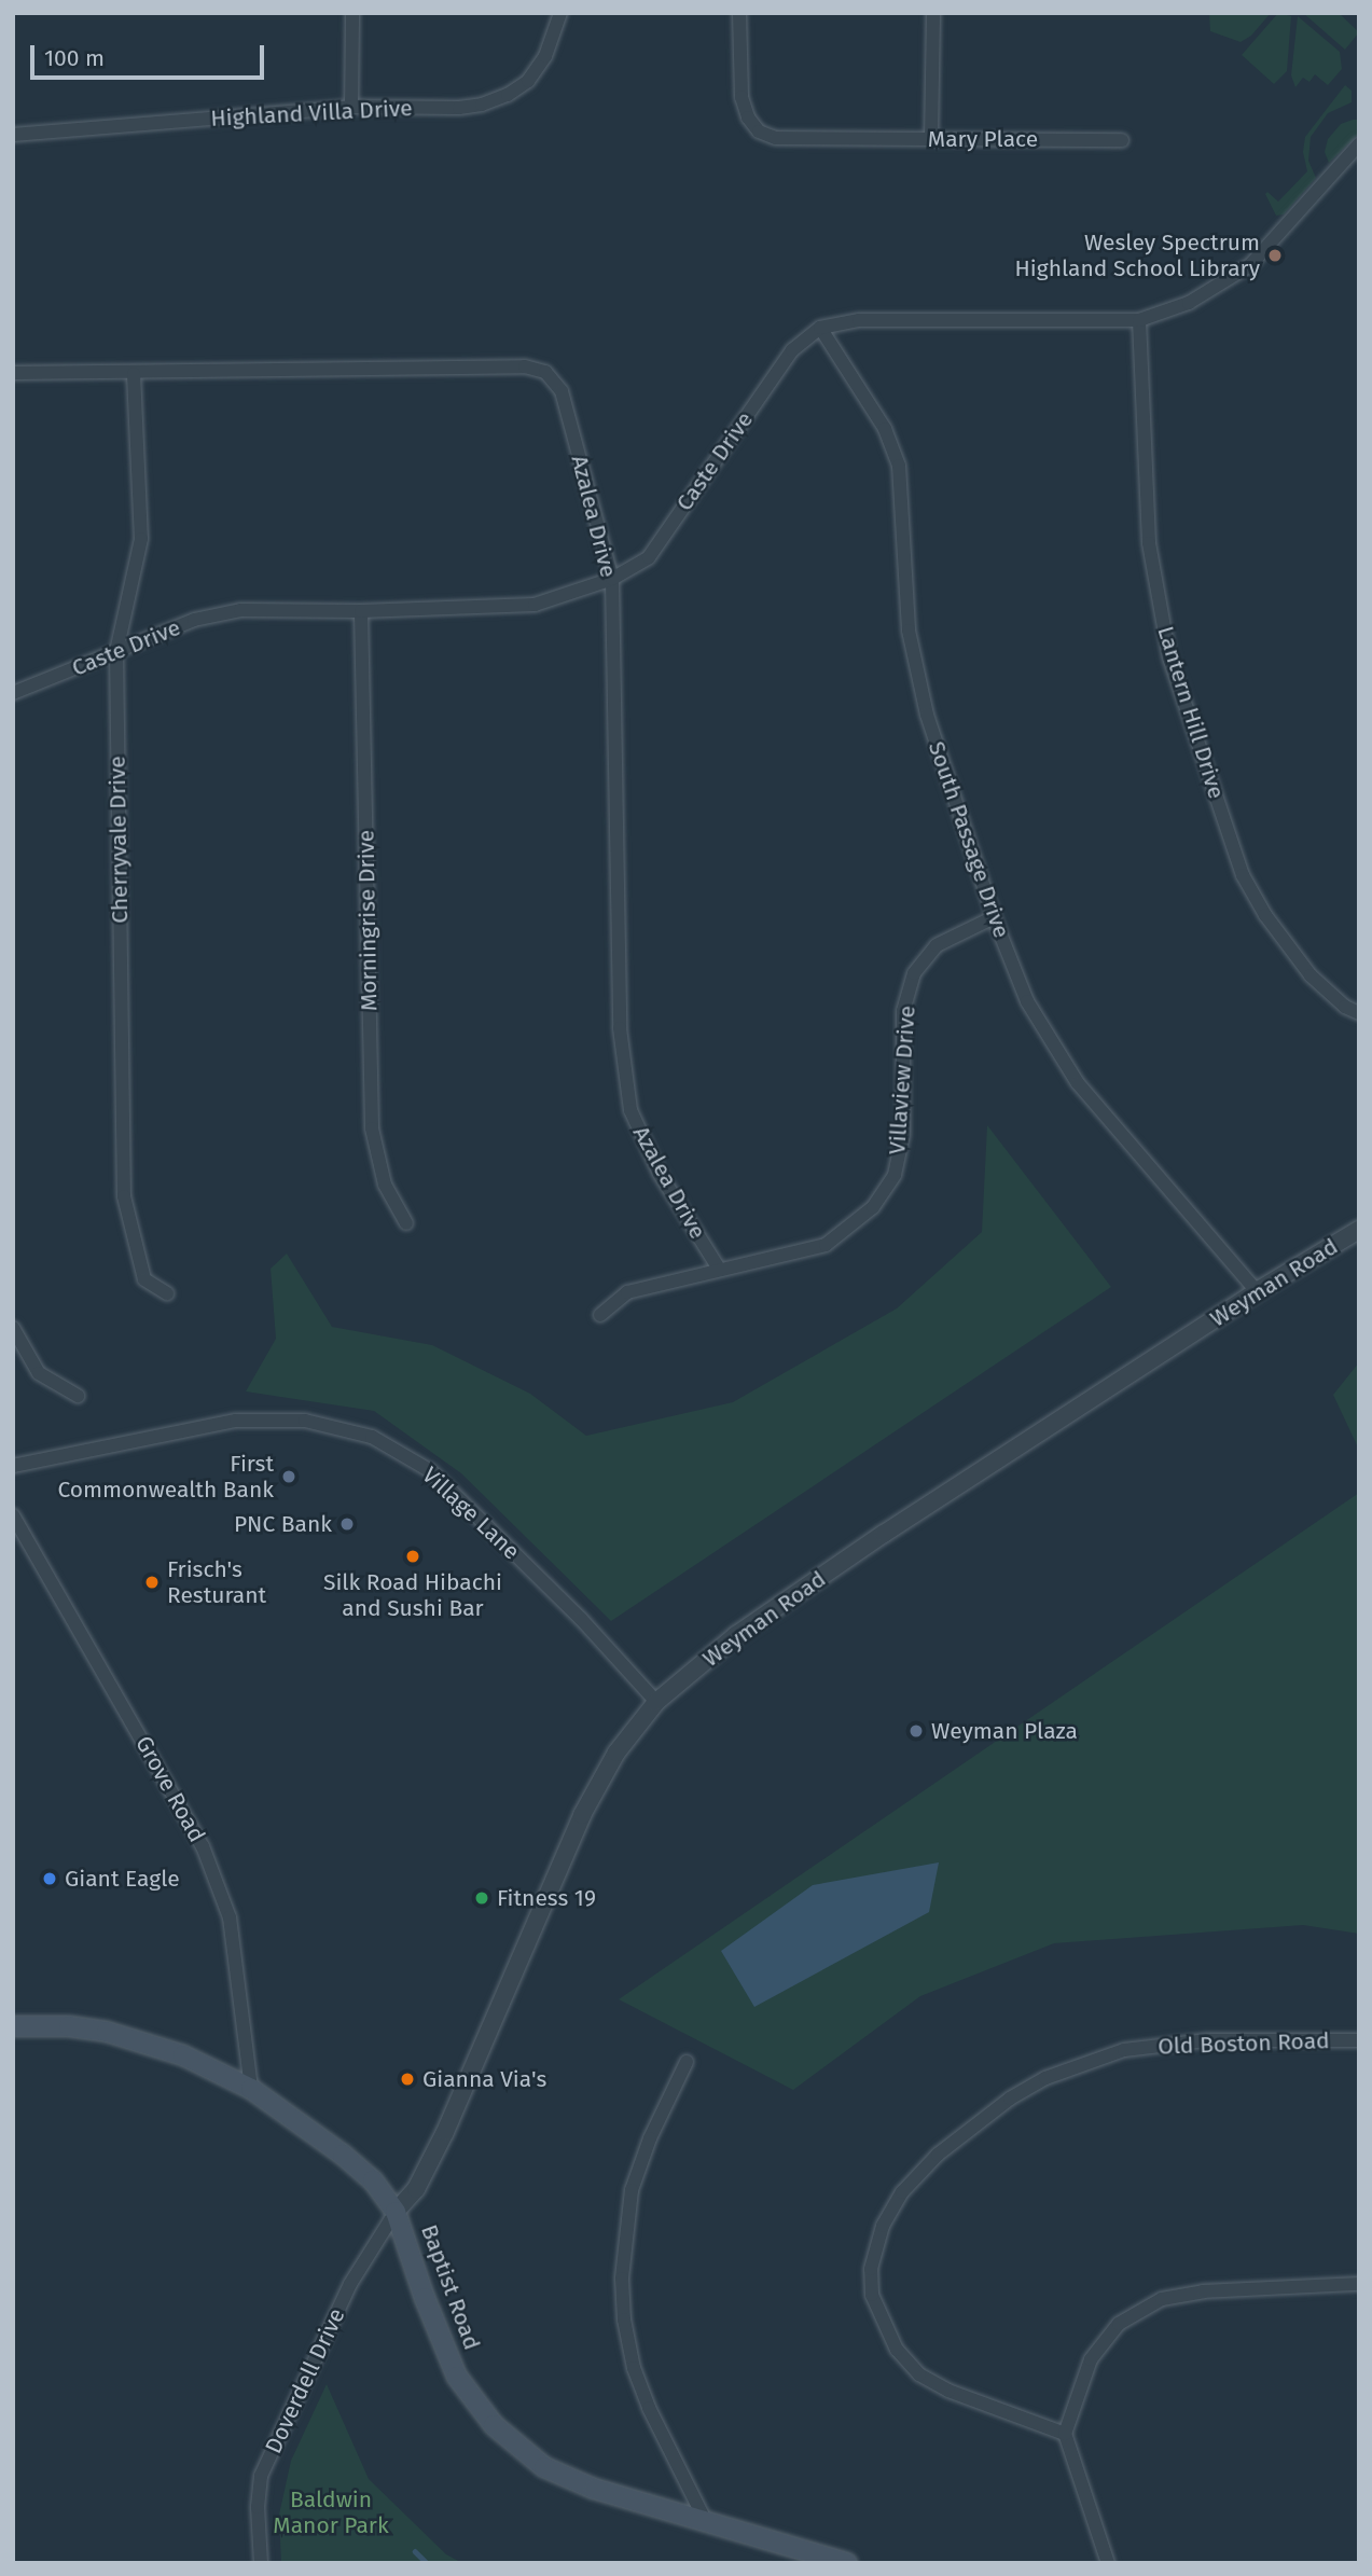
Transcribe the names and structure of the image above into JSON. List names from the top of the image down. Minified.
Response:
{"streets":{"main road":["Baptist Road"],"street":["Highland Villa Drive","Mary Place","Caste Drive","Azalea Drive","Lantern Hill Drive","Cherryvale Drive","South Passage Drive","Morningrise Drive","Villaview Drive","Weyman Road","Village Lane","Grove Road","Old Boston Road","Doverdell Drive"]},"crossings":[["Caste Drive","Azalea Drive"],["Caste Drive","Lantern Hill Drive"],["Caste Drive","Cherryvale Drive"],["Caste Drive","South Passage Drive"],["Caste Drive","Morningrise Drive"],["Azalea Drive","Cherryvale Drive"],["Azalea Drive","Villaview Drive"],["South Passage Drive","Villaview Drive"],["South Passage Drive","Weyman Road"],["Weyman Road","Village Lane"],["Weyman Road","Baptist Road"],["Weyman Road","Doverdell Drive"],["Grove Road","Baptist Road"],["Baptist Road","Doverdell Drive"]],"parks":["Baldwin Manor Park"],"places":["Wesley Spectrum Highland School Library","First Commonwealth Bank","PNC Bank","Silk Road Hibachi and Sushi Bar","Frisch's Resturant","Weyman Plaza","Giant Eagle","Fitness 19","Gianna Via's"],"scale_bar":"100 m"}
